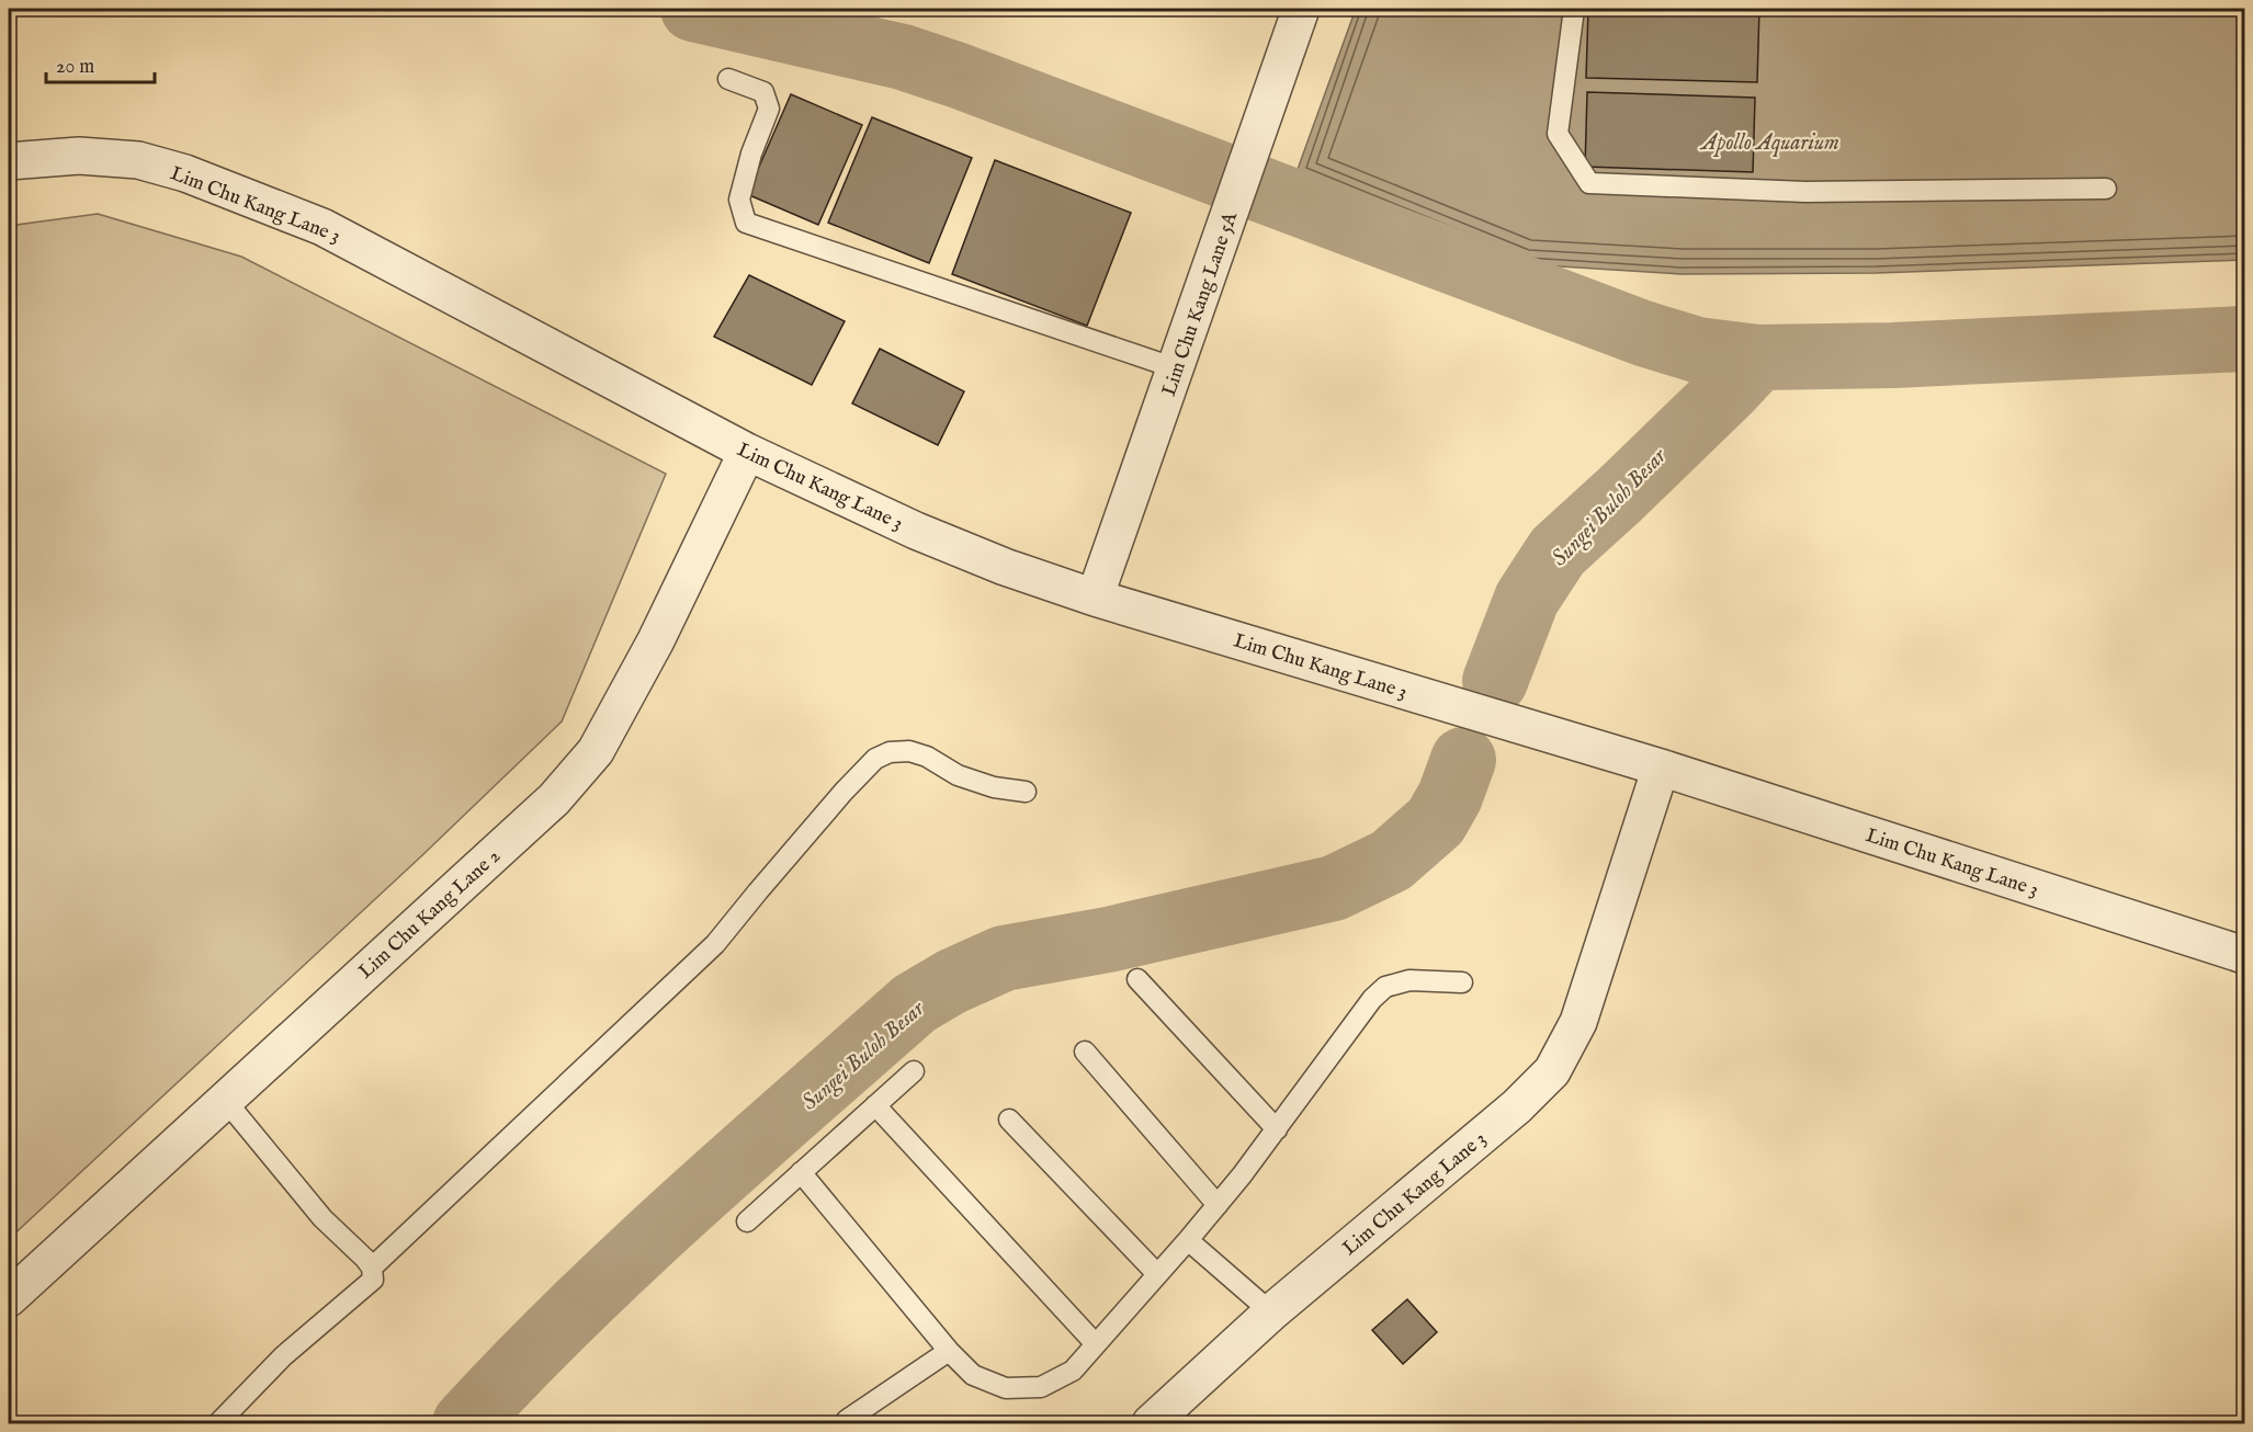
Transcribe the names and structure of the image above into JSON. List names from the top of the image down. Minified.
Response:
{"streets":{"street":["Lim Chu Kang Lane 3","Lim Chu Kang Lane 5A","Lim Chu Kang Lane 2"]},"crossings":[["Lim Chu Kang Lane 3","Lim Chu Kang Lane 5A"],["Lim Chu Kang Lane 3","Lim Chu Kang Lane 2"]],"water":["Apollo Aquarium","Sungei Buloh Besar"],"scale_bar":"20 m"}
